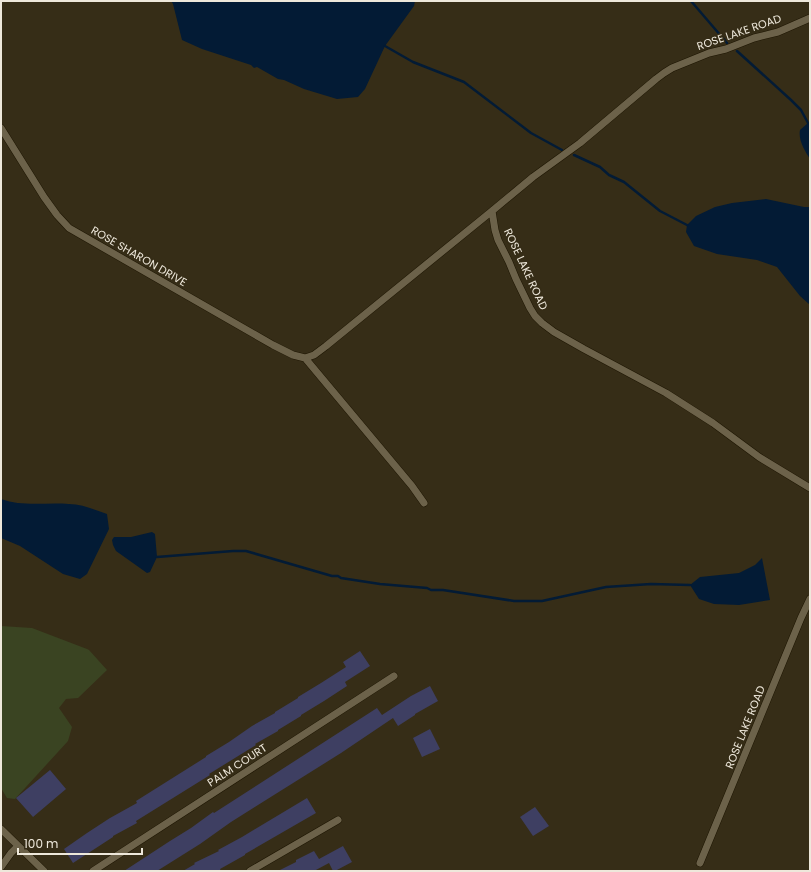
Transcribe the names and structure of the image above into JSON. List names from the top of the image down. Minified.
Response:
{"streets":{"street":["ROSE LAKE ROAD","ROSE SHARON DRIVE","PALM COURT"]},"scale_bar":"100 m"}
